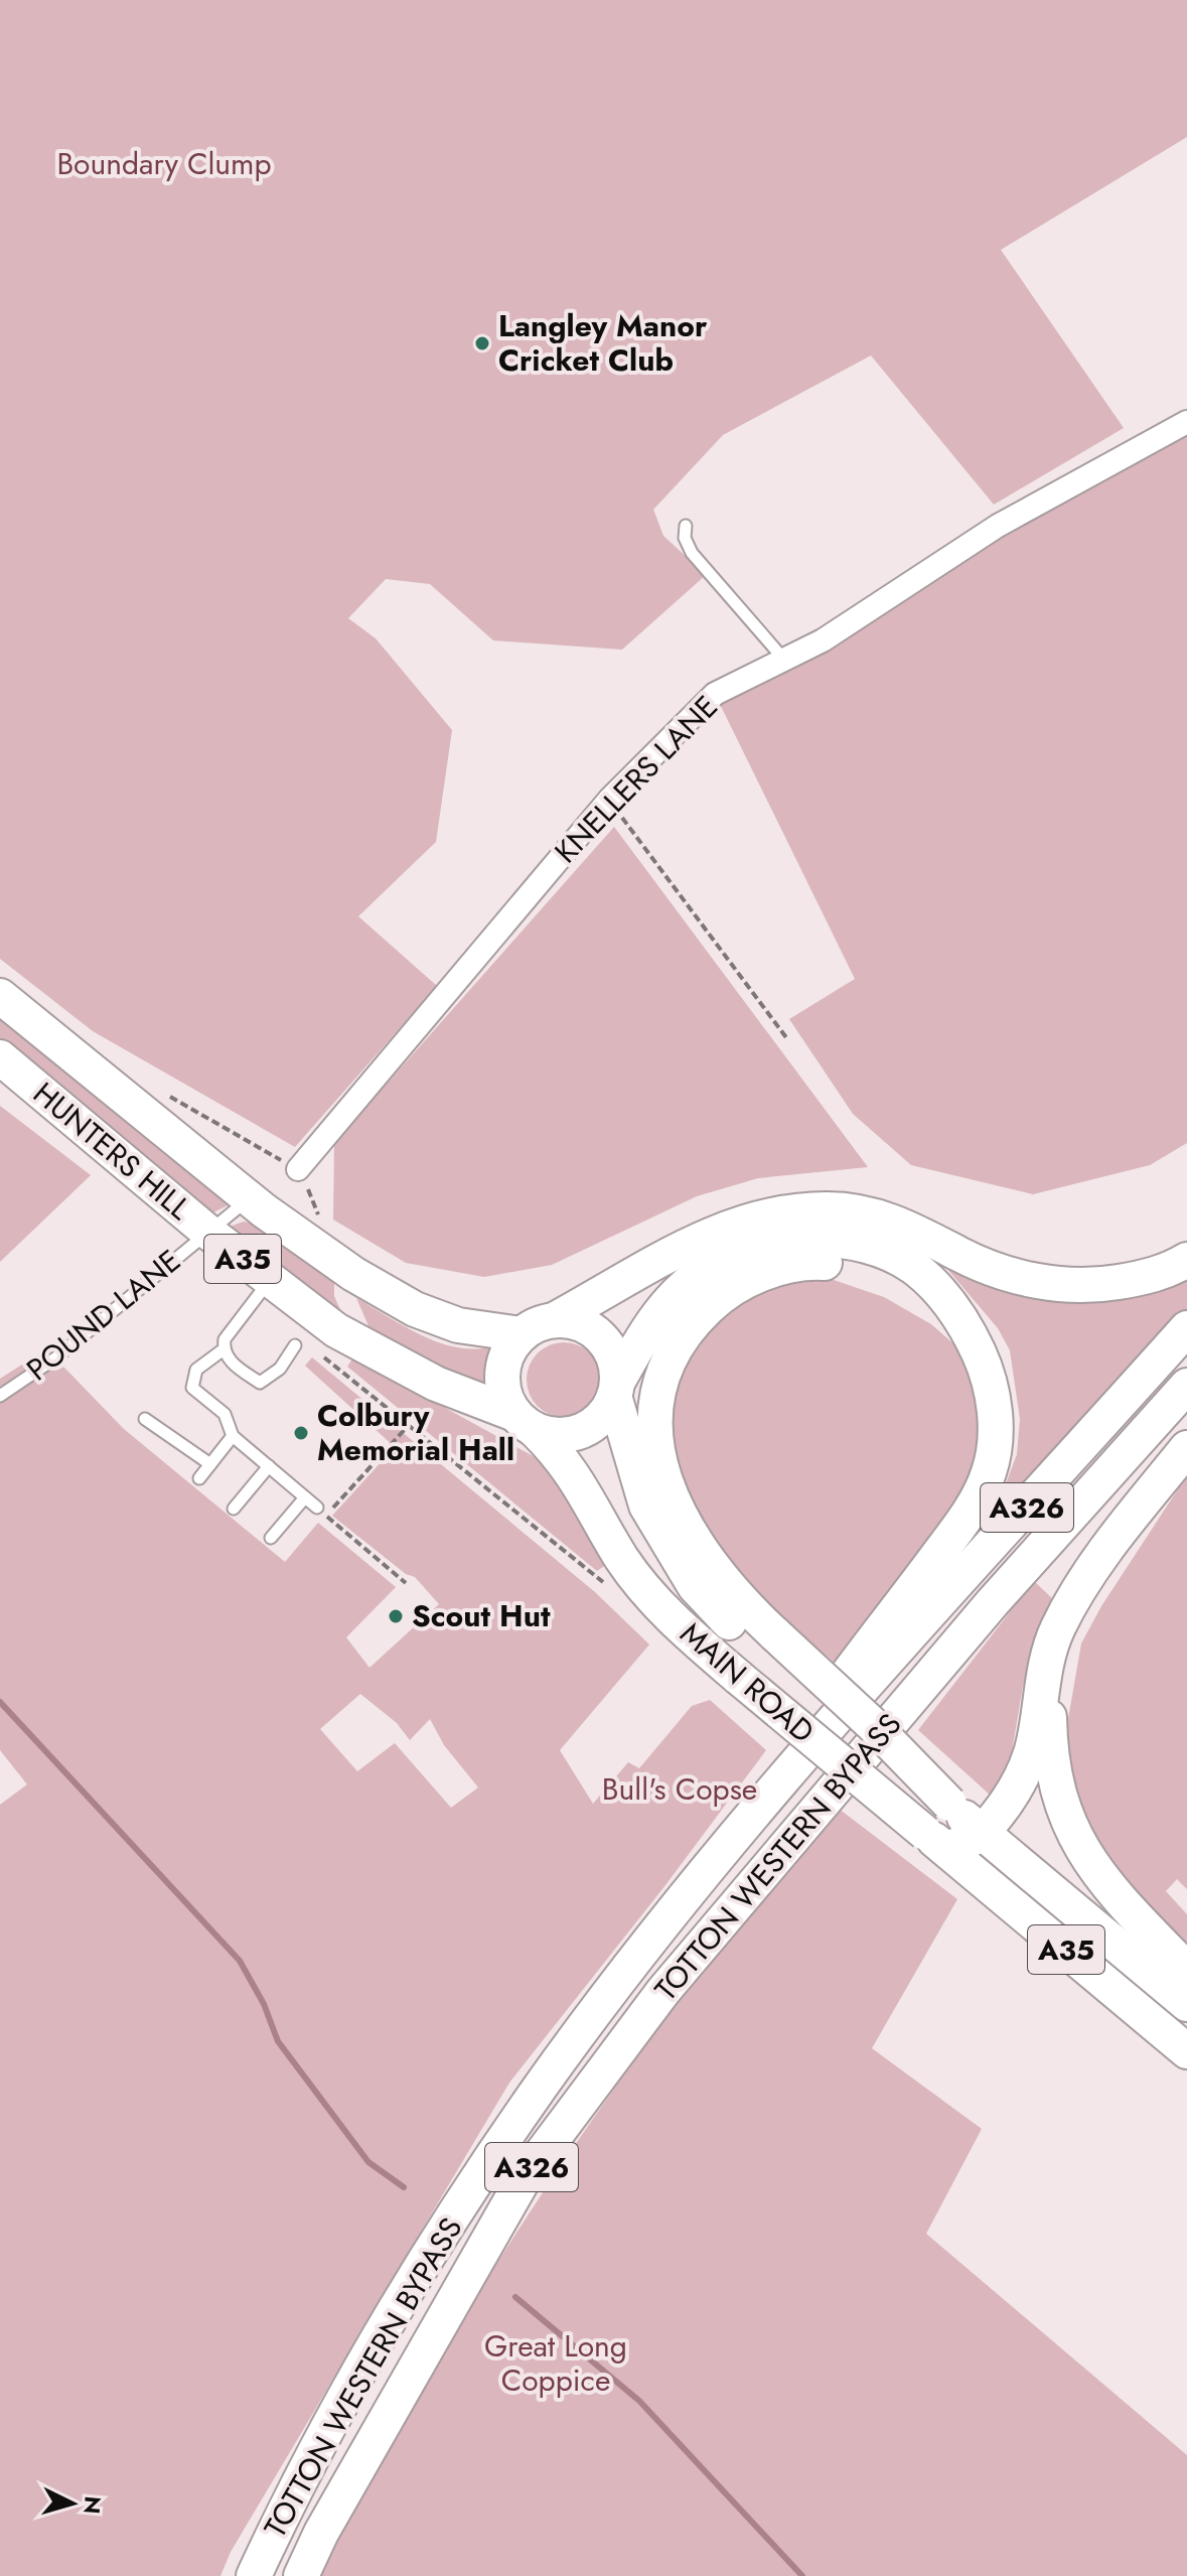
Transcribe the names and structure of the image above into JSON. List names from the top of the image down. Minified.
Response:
{"streets":{"main road":["HUNTERS HILL","A35","A326","MAIN ROAD","TOTTON WESTERN BYPASS"],"street":["KNELLERS LANE"],"lane":["POUND LANE"]},"crossings":[["HUNTERS HILL","POUND LANE"],["HUNTERS HILL","MAIN ROAD"]],"parks":["Boundary Clump","Bull's Copse","Great Long Coppice"],"places":["Langley Manor Cricket Club","Colbury Memorial Hall","Scout Hut"],"north":"right"}
